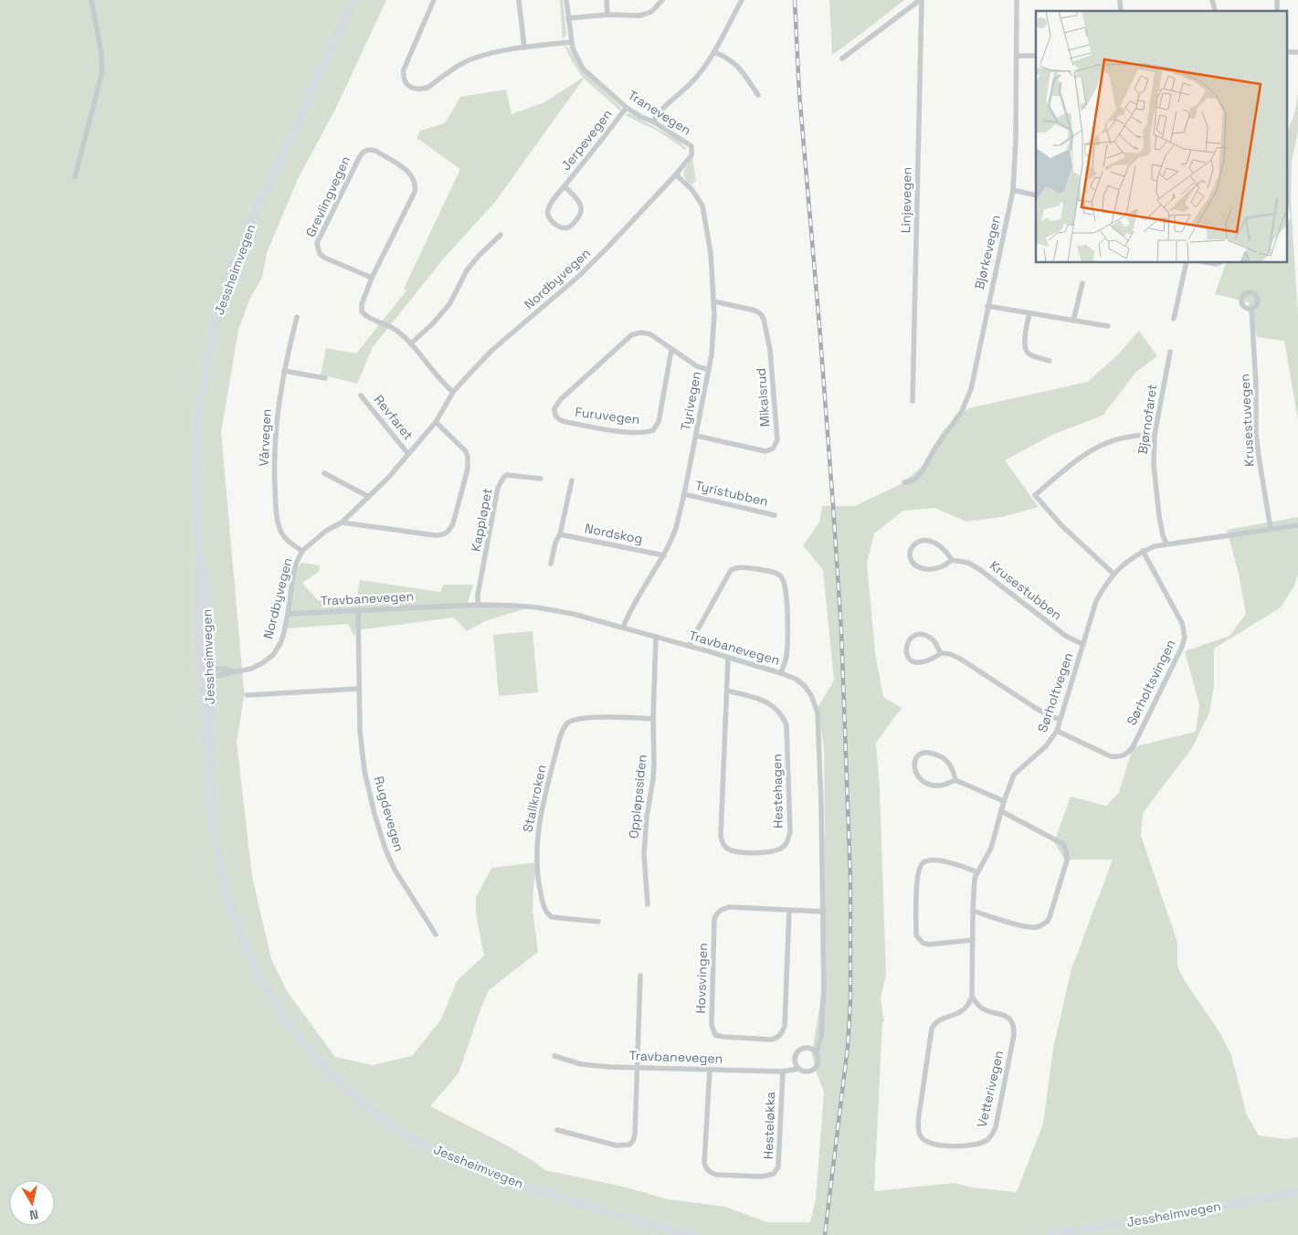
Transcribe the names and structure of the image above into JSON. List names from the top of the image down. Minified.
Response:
{"streets":{"main road":["Jessheimvegen"],"street":["Tranevegen","Jerpevegen","Grevlingvegen","Linjevegen","Bjørkevegen","Nordbyvegen","Mikalsrud","Tyrivegen","Furuvegen","Revfaret","Bjørnofaret","Krusestuvegen","Vårvegen","Tyristubben","Kappløpet","Nordskog","Krusestubben","Travbanevegen","Sørholtsvingen","Sørholtvegen","Hestehagen","Oppløpssiden","Stallkroken","Rugdevegen","Hovsvingen","Vetterivegen","Hesteløkka"]},"crossings":[["Tranevegen","Jerpevegen"],["Tranevegen","Nordbyvegen"],["Jessheimvegen","Nordbyvegen"],["Nordbyvegen","Tyrivegen"],["Nordbyvegen","Revfaret"],["Nordbyvegen","Vårvegen"],["Nordbyvegen","Travbanevegen"],["Mikalsrud","Tyrivegen"],["Tyrivegen","Furuvegen"],["Tyrivegen","Tyristubben"],["Tyrivegen","Nordskog"],["Tyrivegen","Travbanevegen"],["Bjørnofaret","Sørholtvegen"],["Krusestuvegen","Sørholtvegen"],["Kappløpet","Travbanevegen"],["Krusestubben","Sørholtvegen"],["Travbanevegen","Hestehagen"],["Travbanevegen","Oppløpssiden"],["Travbanevegen","Rugdevegen"],["Travbanevegen","Hovsvingen"],["Travbanevegen","Hesteløkka"],["Sørholtsvingen","Sørholtvegen"],["Sørholtvegen","Vetterivegen"],["Oppløpssiden","Stallkroken"]],"north":"bottom"}
